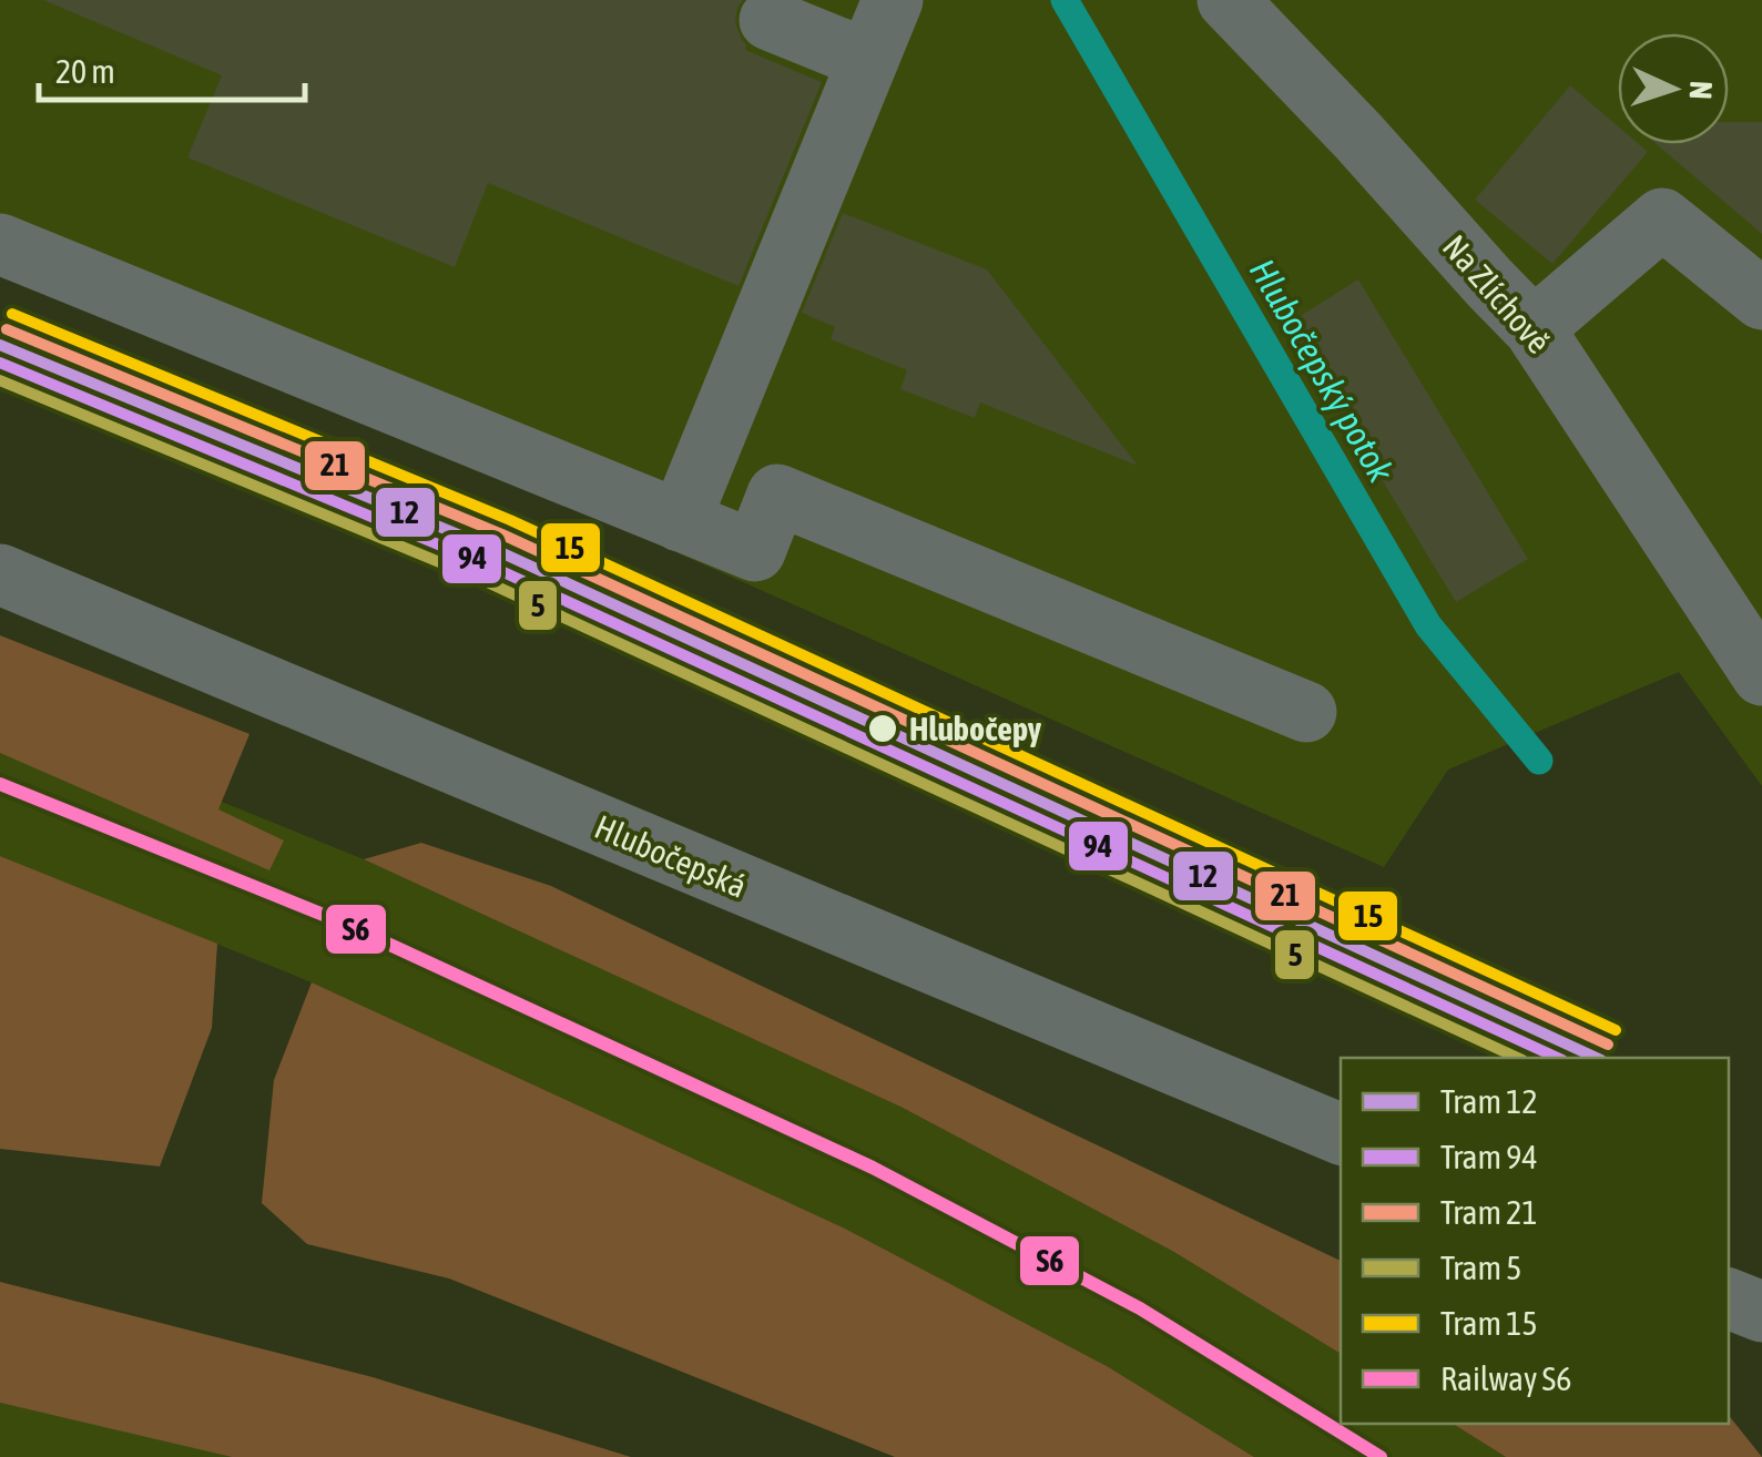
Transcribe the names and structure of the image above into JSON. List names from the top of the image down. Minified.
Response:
{"streets":{"street":["Na Zlíchově","Hlubočepská"]},"water":["Hlubočepský potok"],"places":["Hlubočepy"],"lines":["tram line 15","tram line 21","tram line 12","tram line 94","tram line 5","rail line S6"],"legend":["Tram 12","Tram 94","Tram 21","Tram 5","Tram 15","Railway S6"],"scale_bar":"20 m","north":"right"}
